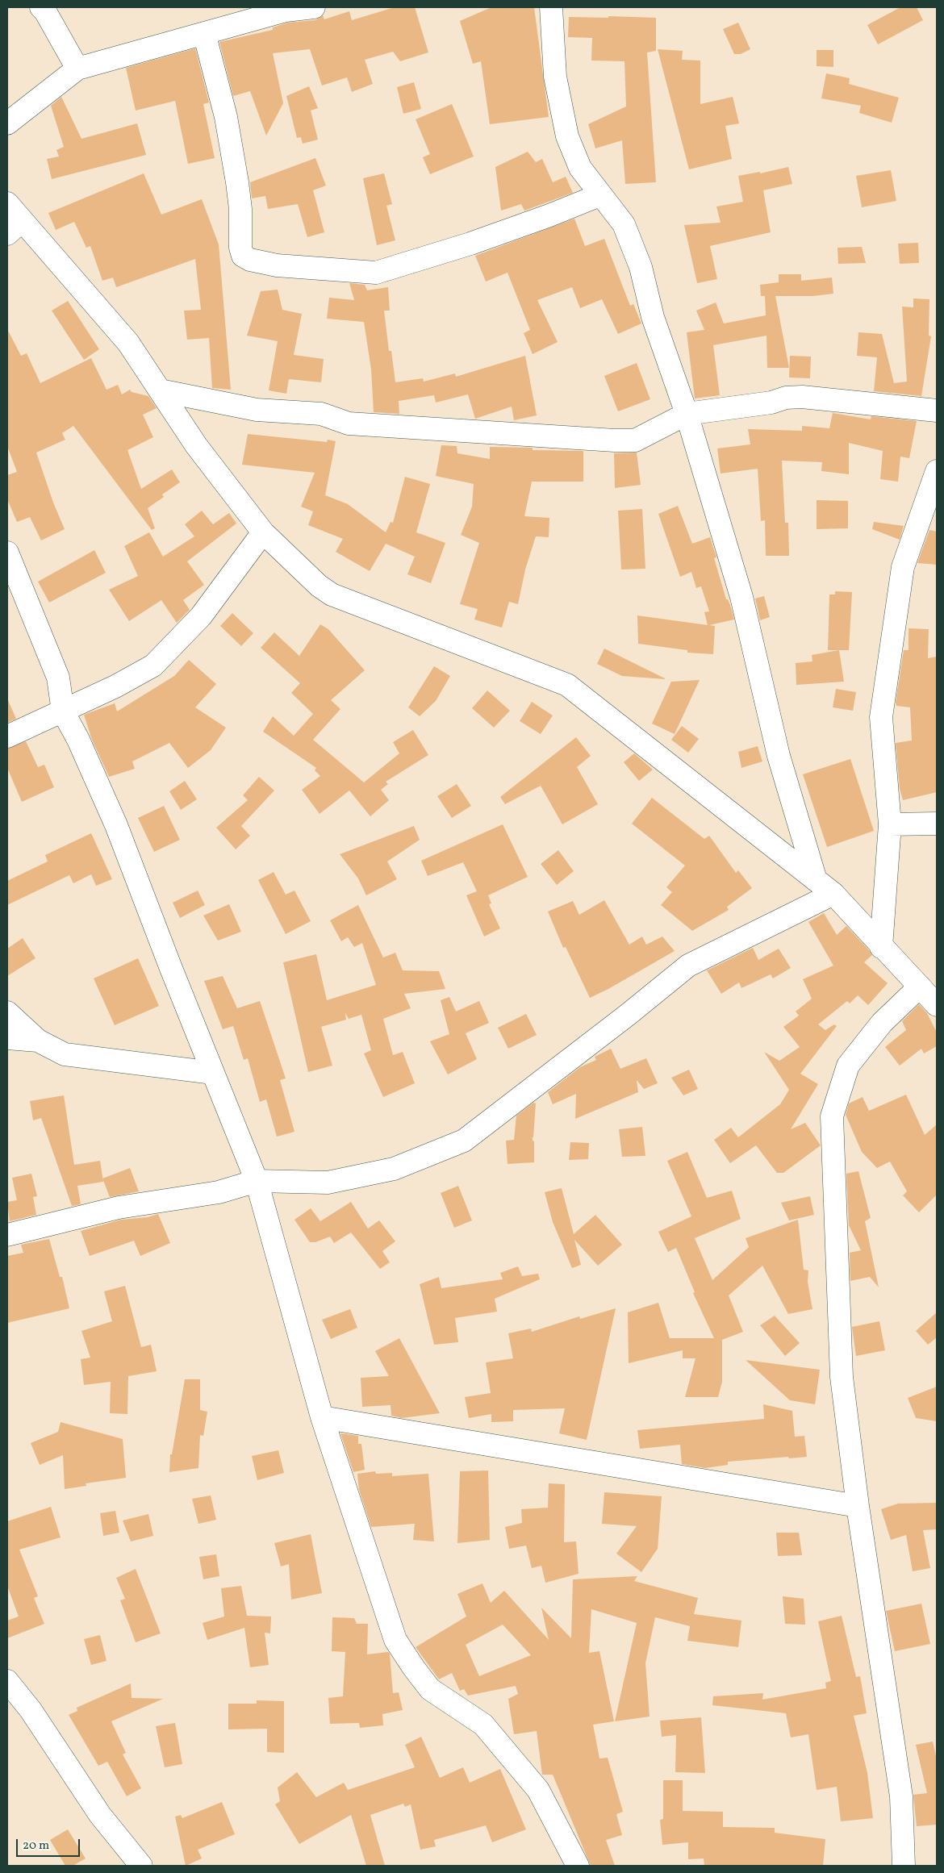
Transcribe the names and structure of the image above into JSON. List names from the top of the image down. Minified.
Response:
{"scale_bar":"20 m"}
